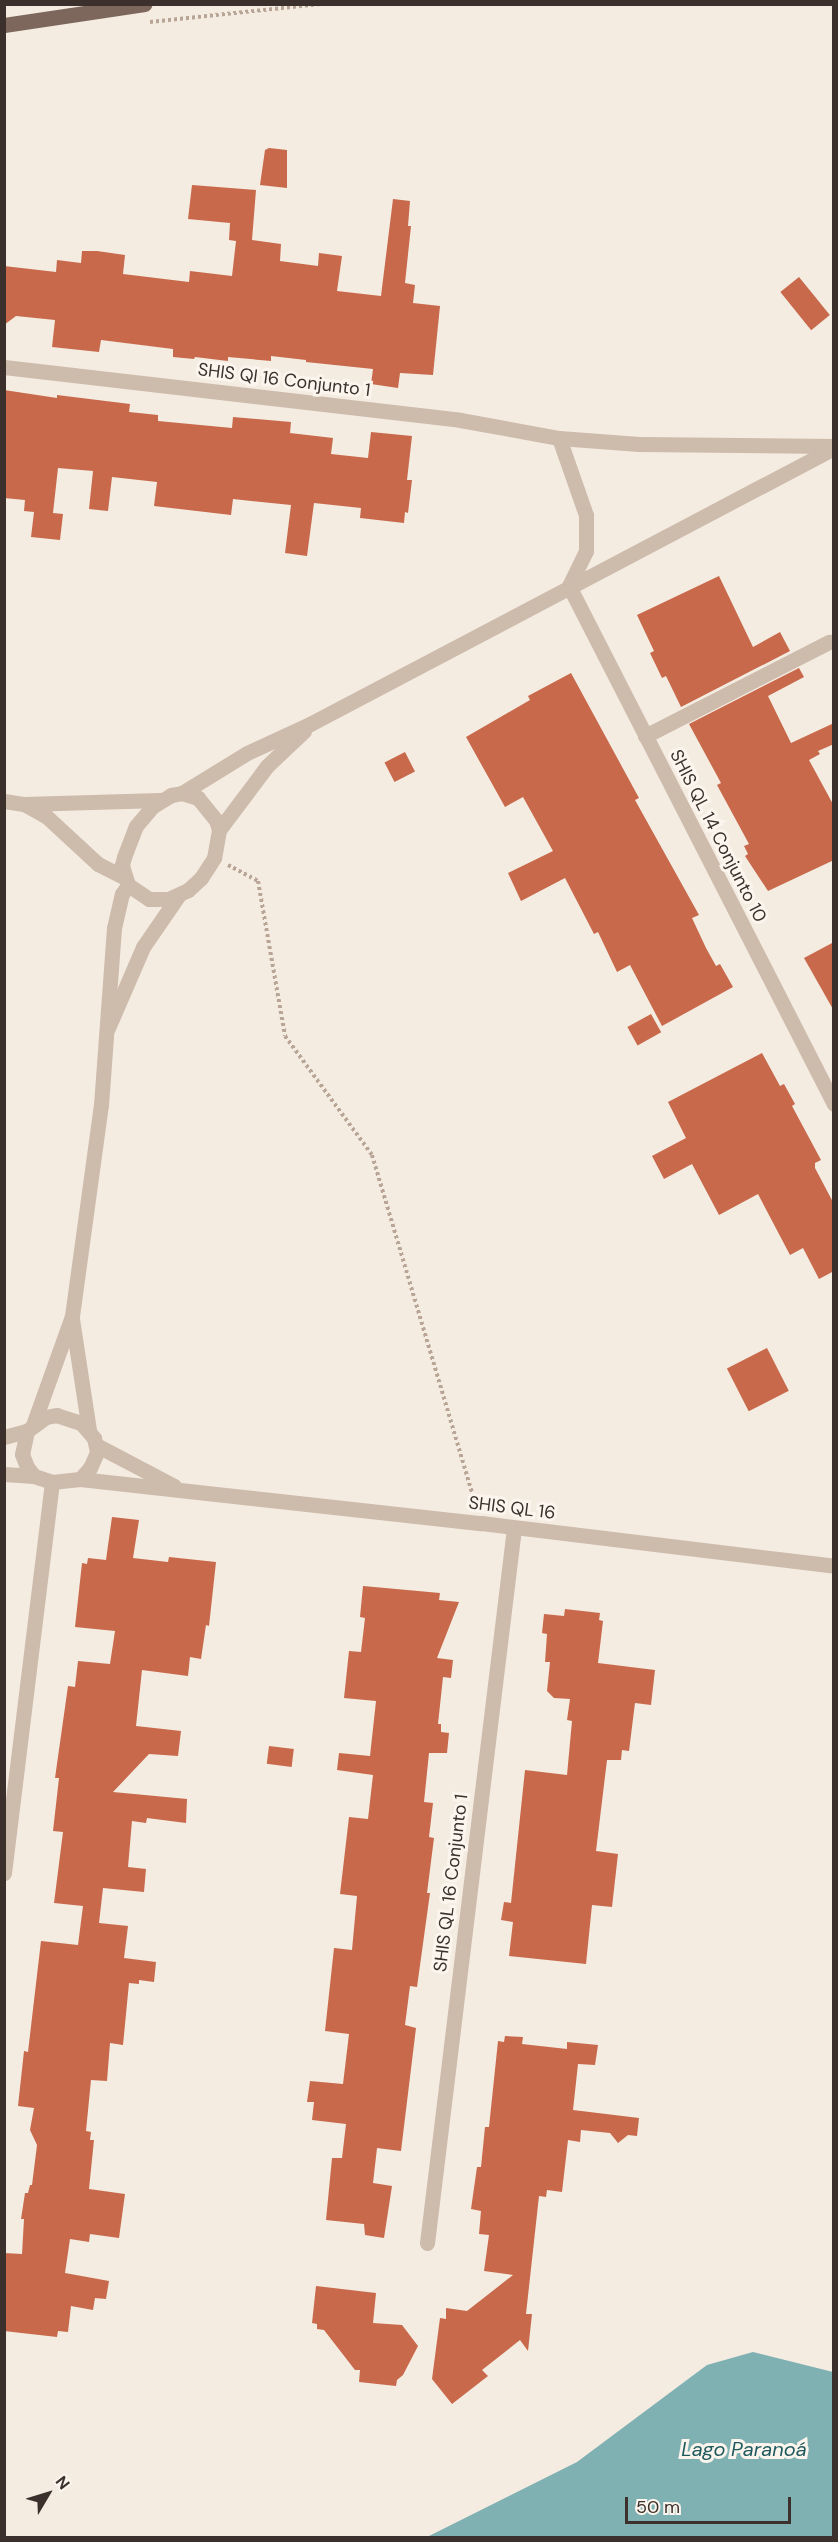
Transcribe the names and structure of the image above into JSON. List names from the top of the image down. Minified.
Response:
{"streets":{"street":["SHIS QI 16 Conjunto 1","SHIS QL 14 Conjunto 10","SHIS QL 16","SHIS QL 16 Conjunto 1"]},"crossings":[["SHIS QL 16","SHIS QL 16 Conjunto 1"]],"water":["Lago Paranoá"],"scale_bar":"50 m","north":"top right"}
